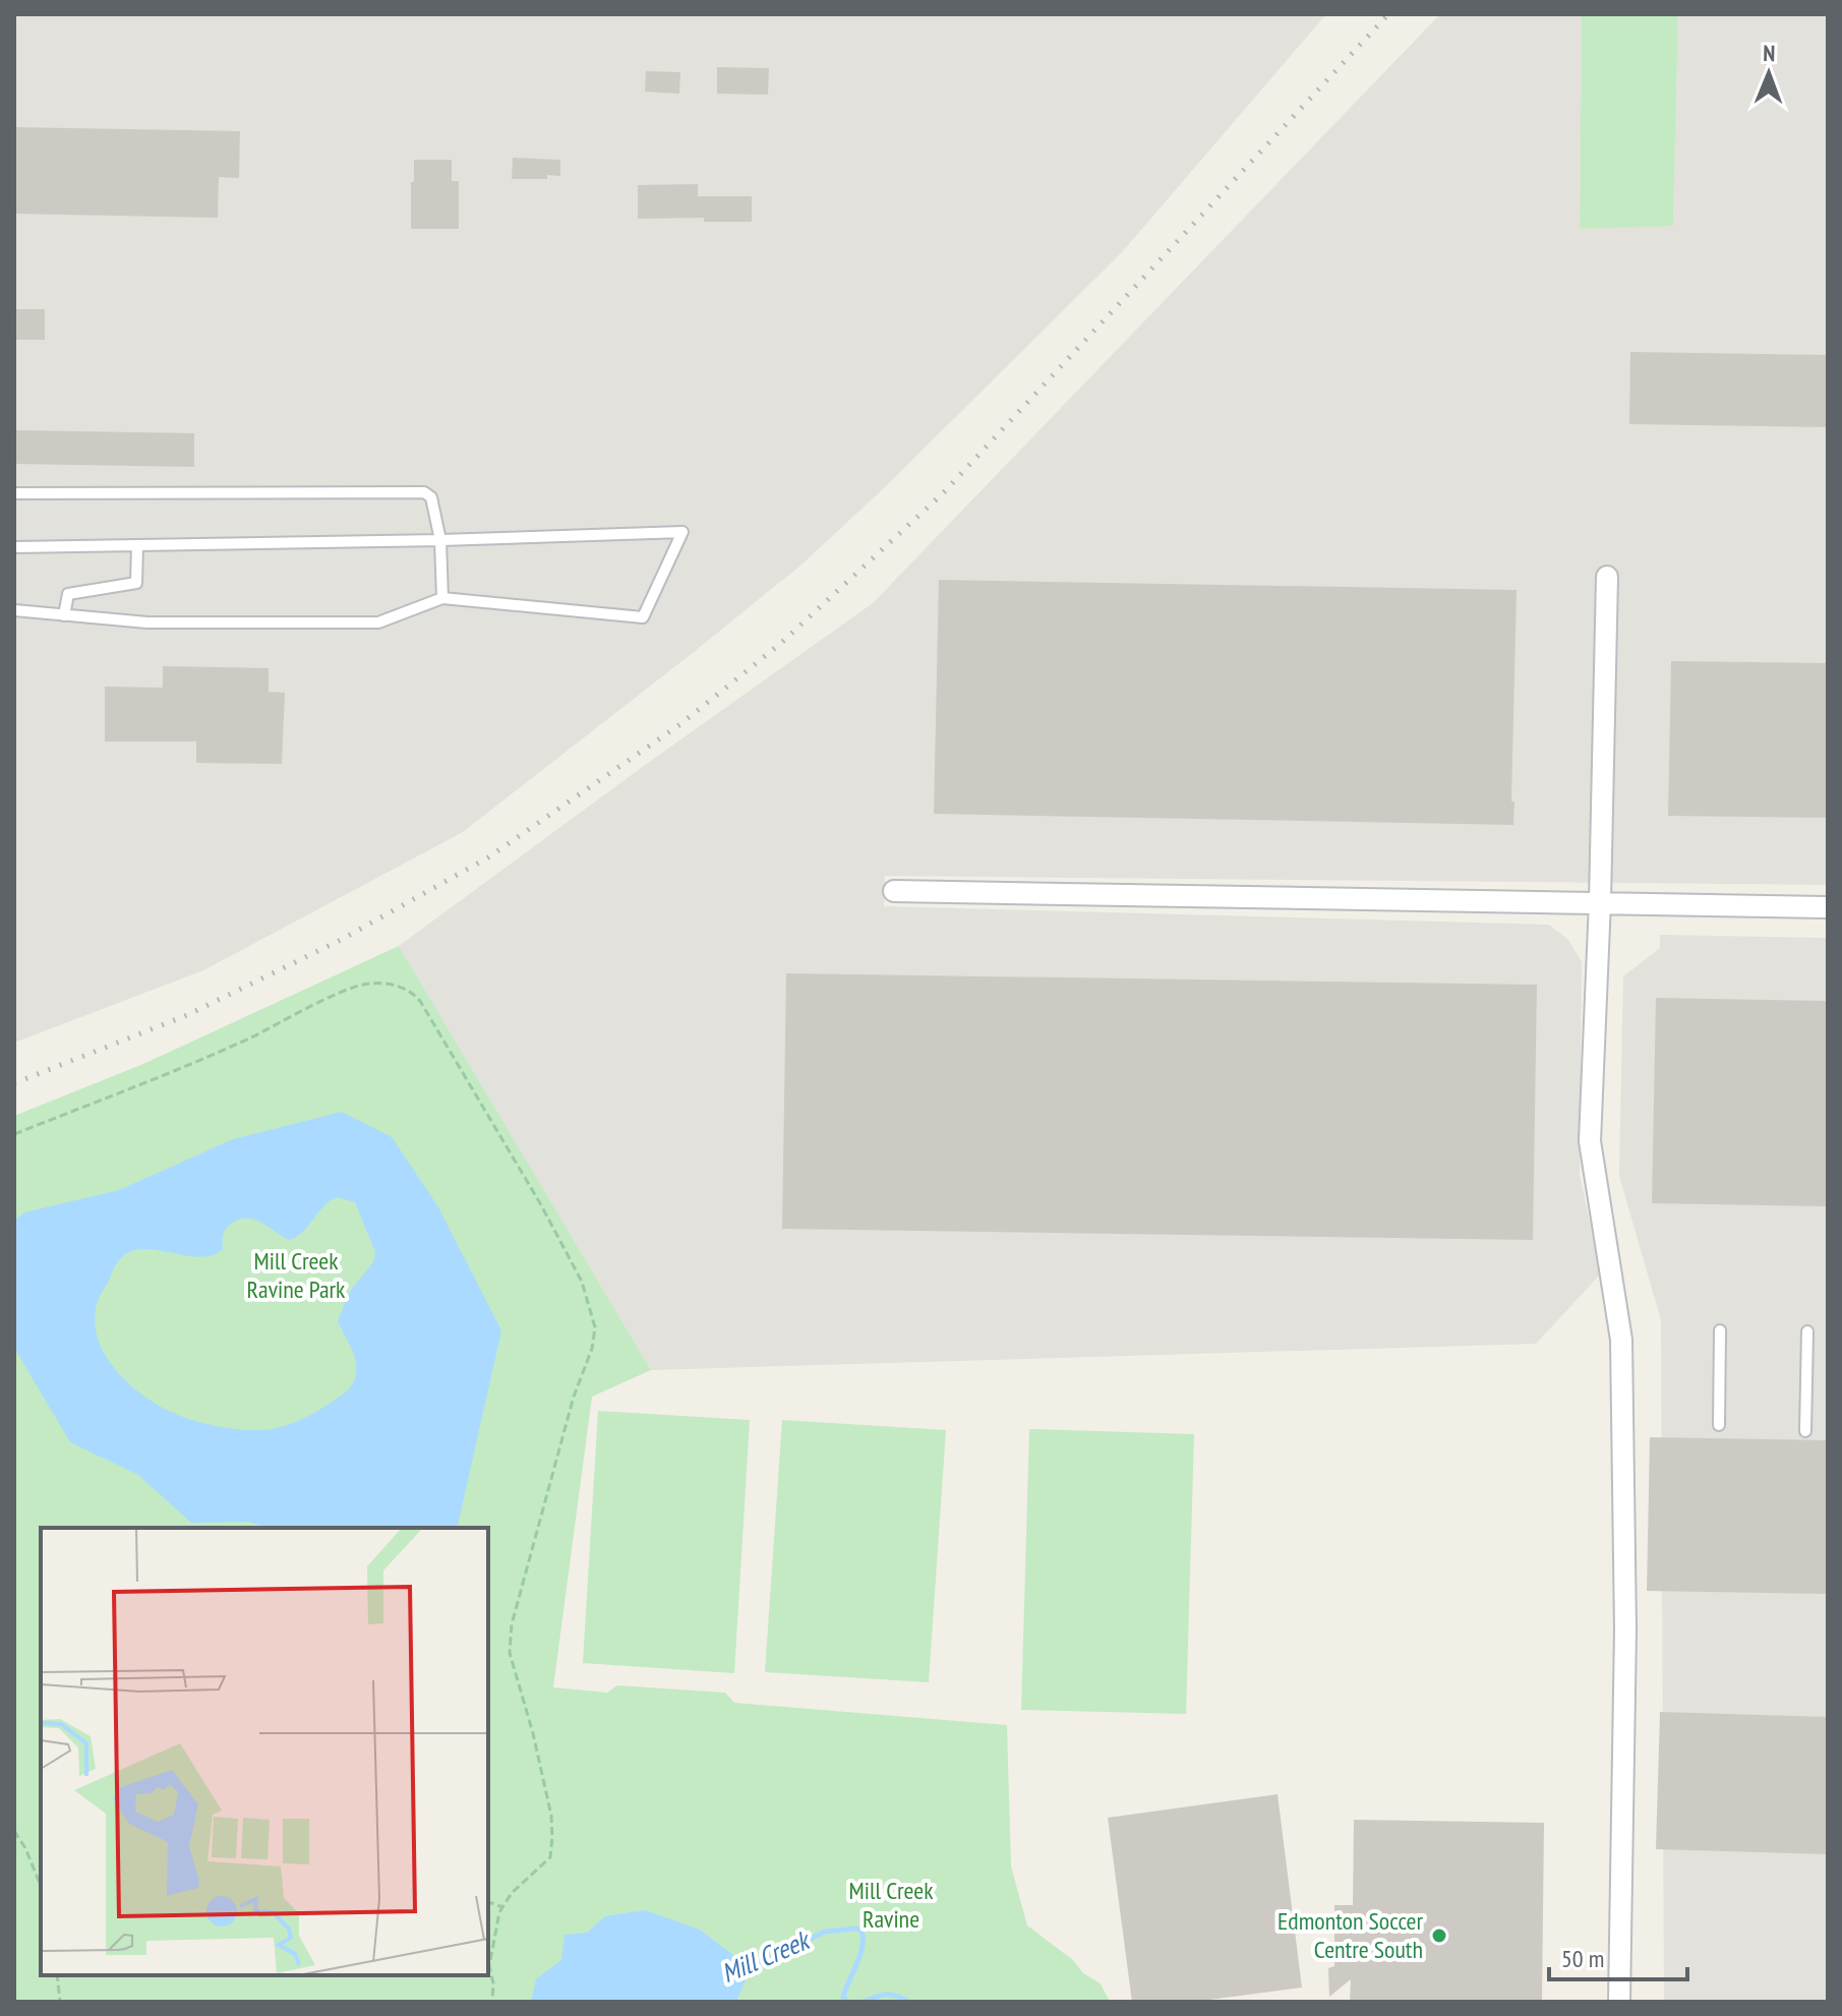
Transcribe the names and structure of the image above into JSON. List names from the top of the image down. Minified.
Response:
{"water":["Mill Creek"],"parks":["Mill Creek Ravine Park","Mill Creek Ravine"],"places":["Edmonton Soccer Centre South"],"scale_bar":"50 m","north":"top"}
